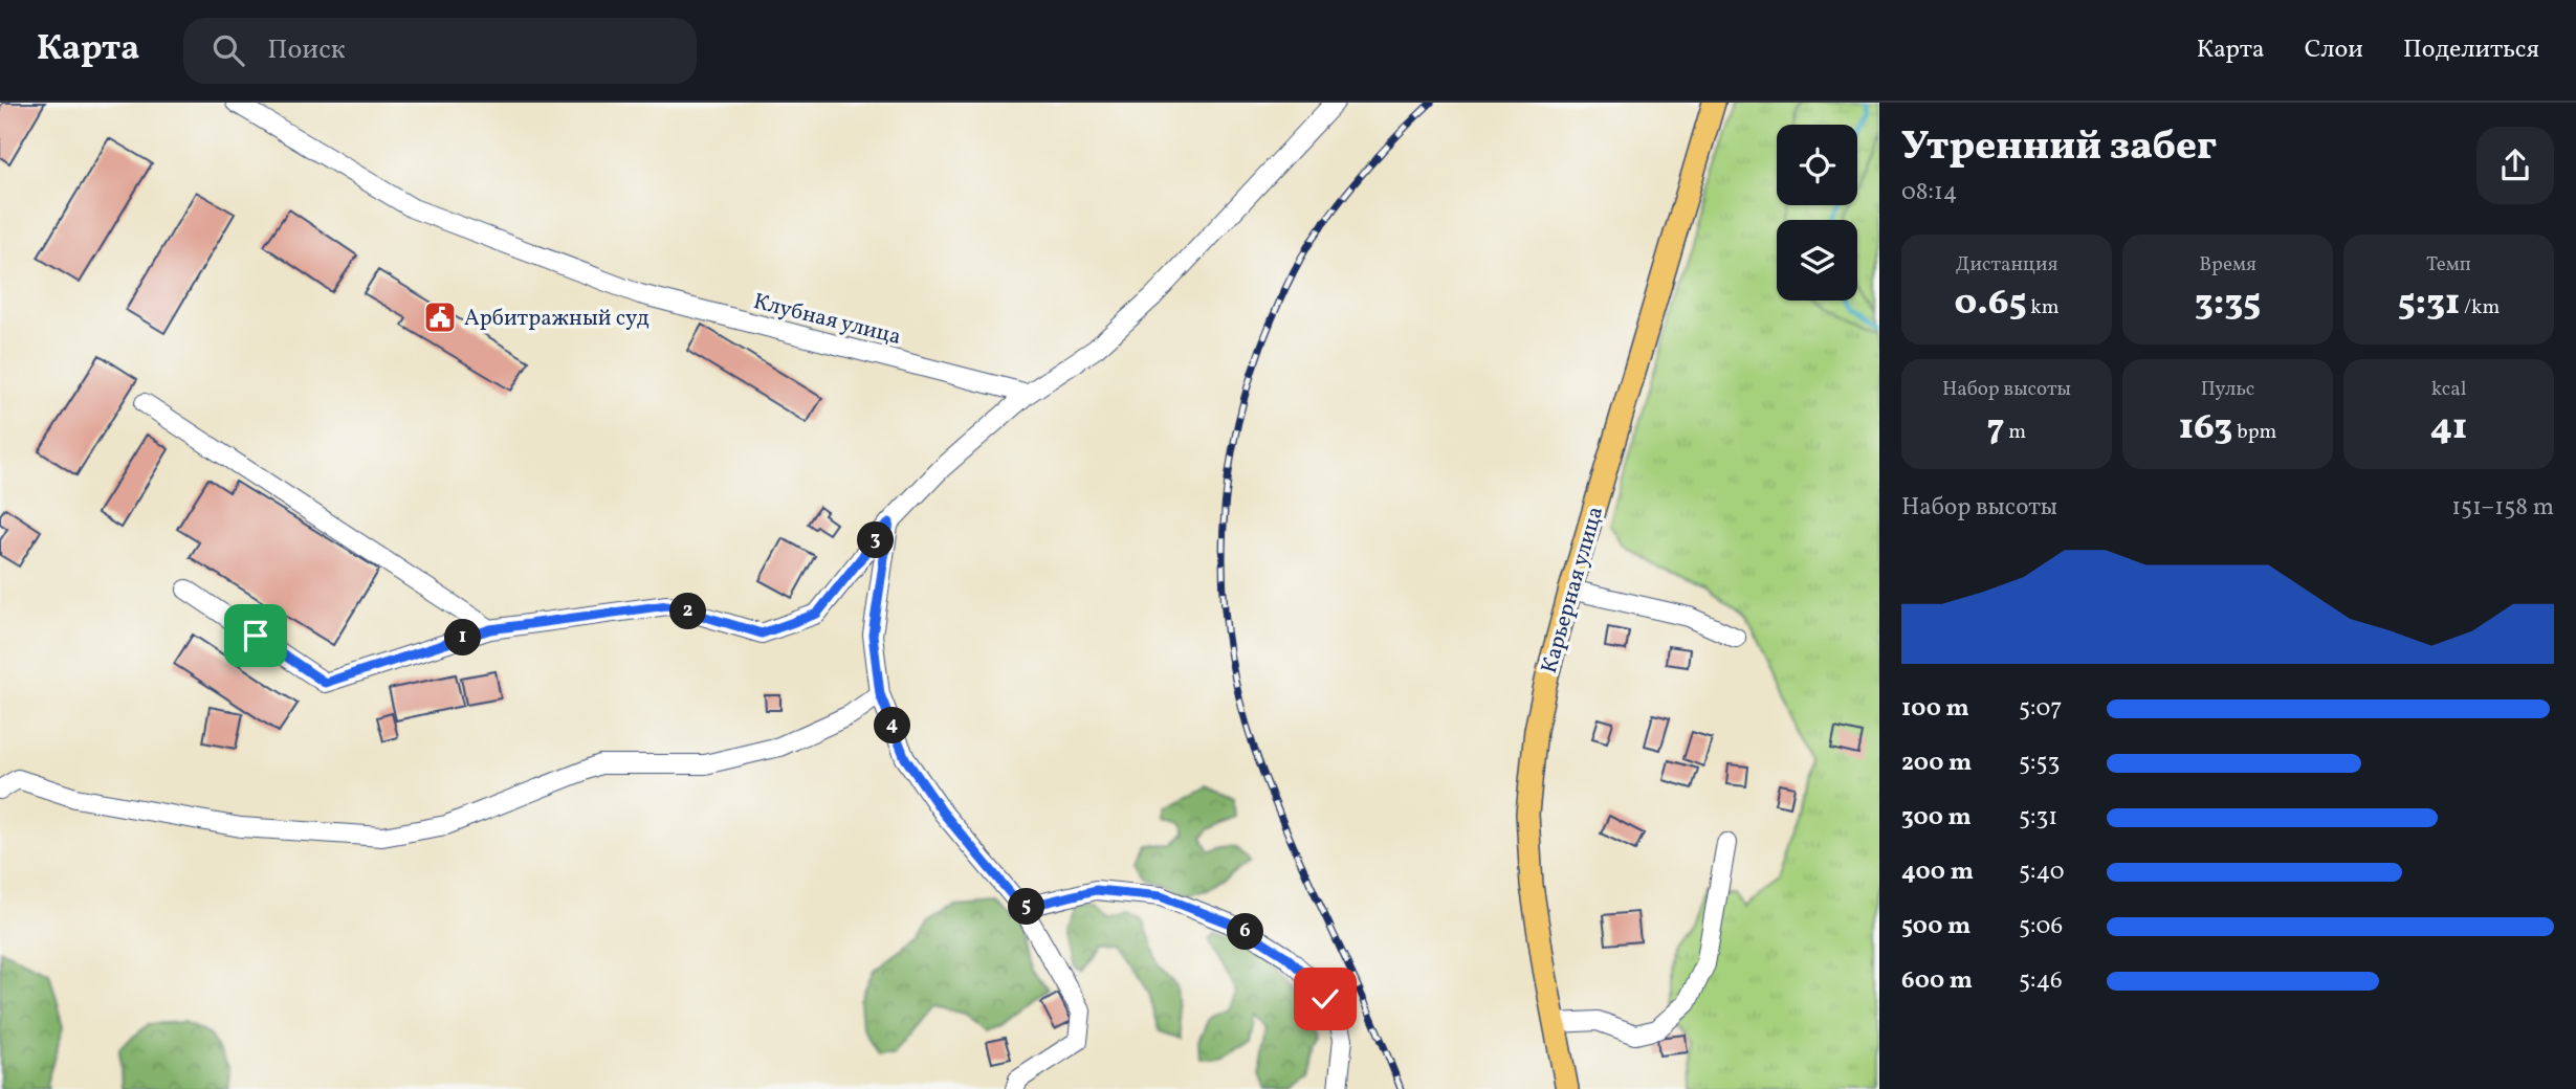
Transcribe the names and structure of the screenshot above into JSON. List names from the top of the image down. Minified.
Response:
{"streets":{"main road":["Карьерная улица"],"street":["Клубная улица"]},"places":{"public building":["Арбитражный суд"]},"page":{"header":"Карта","search":"Поиск","nav":["Карта","Слои","Поделиться"],"heading":["Утренний забег","08:14"],"stats":[["Дистанция","0.65 km"],["Время","3:35"],["Темп","5:31 /km"],["Набор высоты","7 m"],["Пульс","163 bpm"],["kcal","41"]],"chart":["Набор высоты","151–158 m"],"pins":["3","2","1","4","5","6"],"list":[{"name":"100 m","note":"5:07"},{"name":"200 m","note":"5:53"},{"name":"300 m","note":"5:31"},{"name":"400 m","note":"5:40"},{"name":"500 m","note":"5:06"},{"name":"600 m","note":"5:46"}]}}
